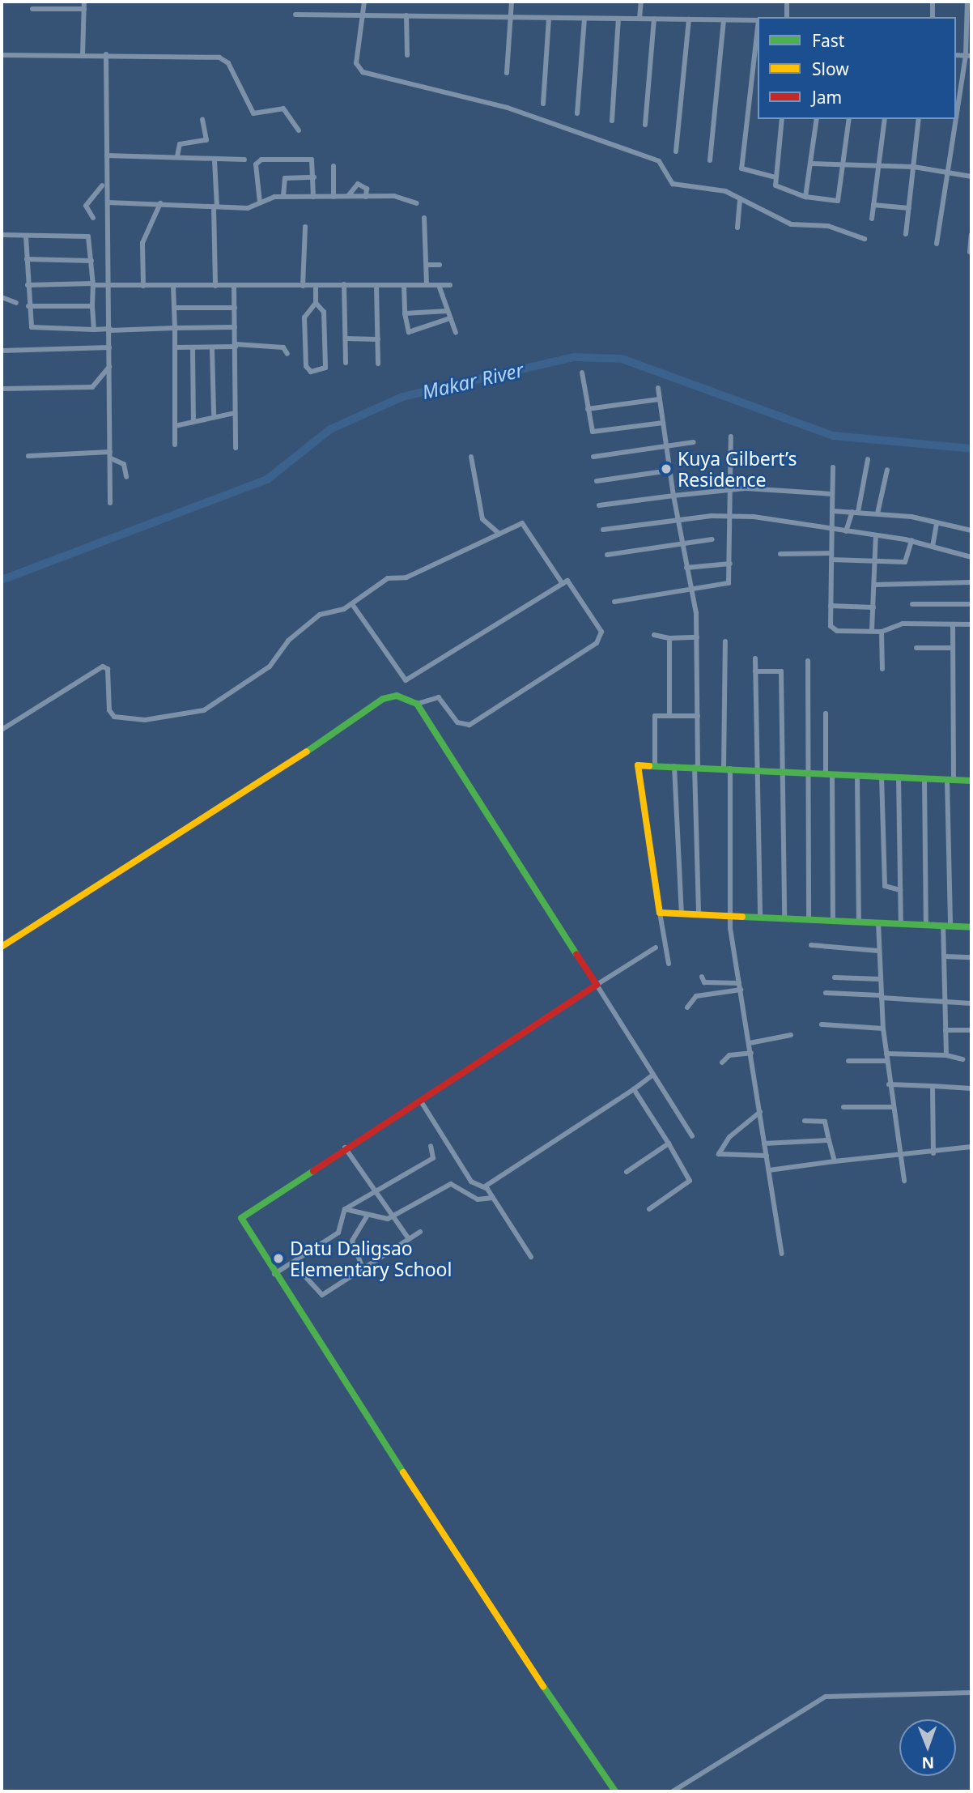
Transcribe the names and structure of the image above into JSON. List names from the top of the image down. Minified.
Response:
{"water":["Makar River"],"places":["Kuya Gilbert’s Residence","Datu Daligsao Elementary School"],"legend":["Fast","Slow","Jam"],"north":"bottom"}
